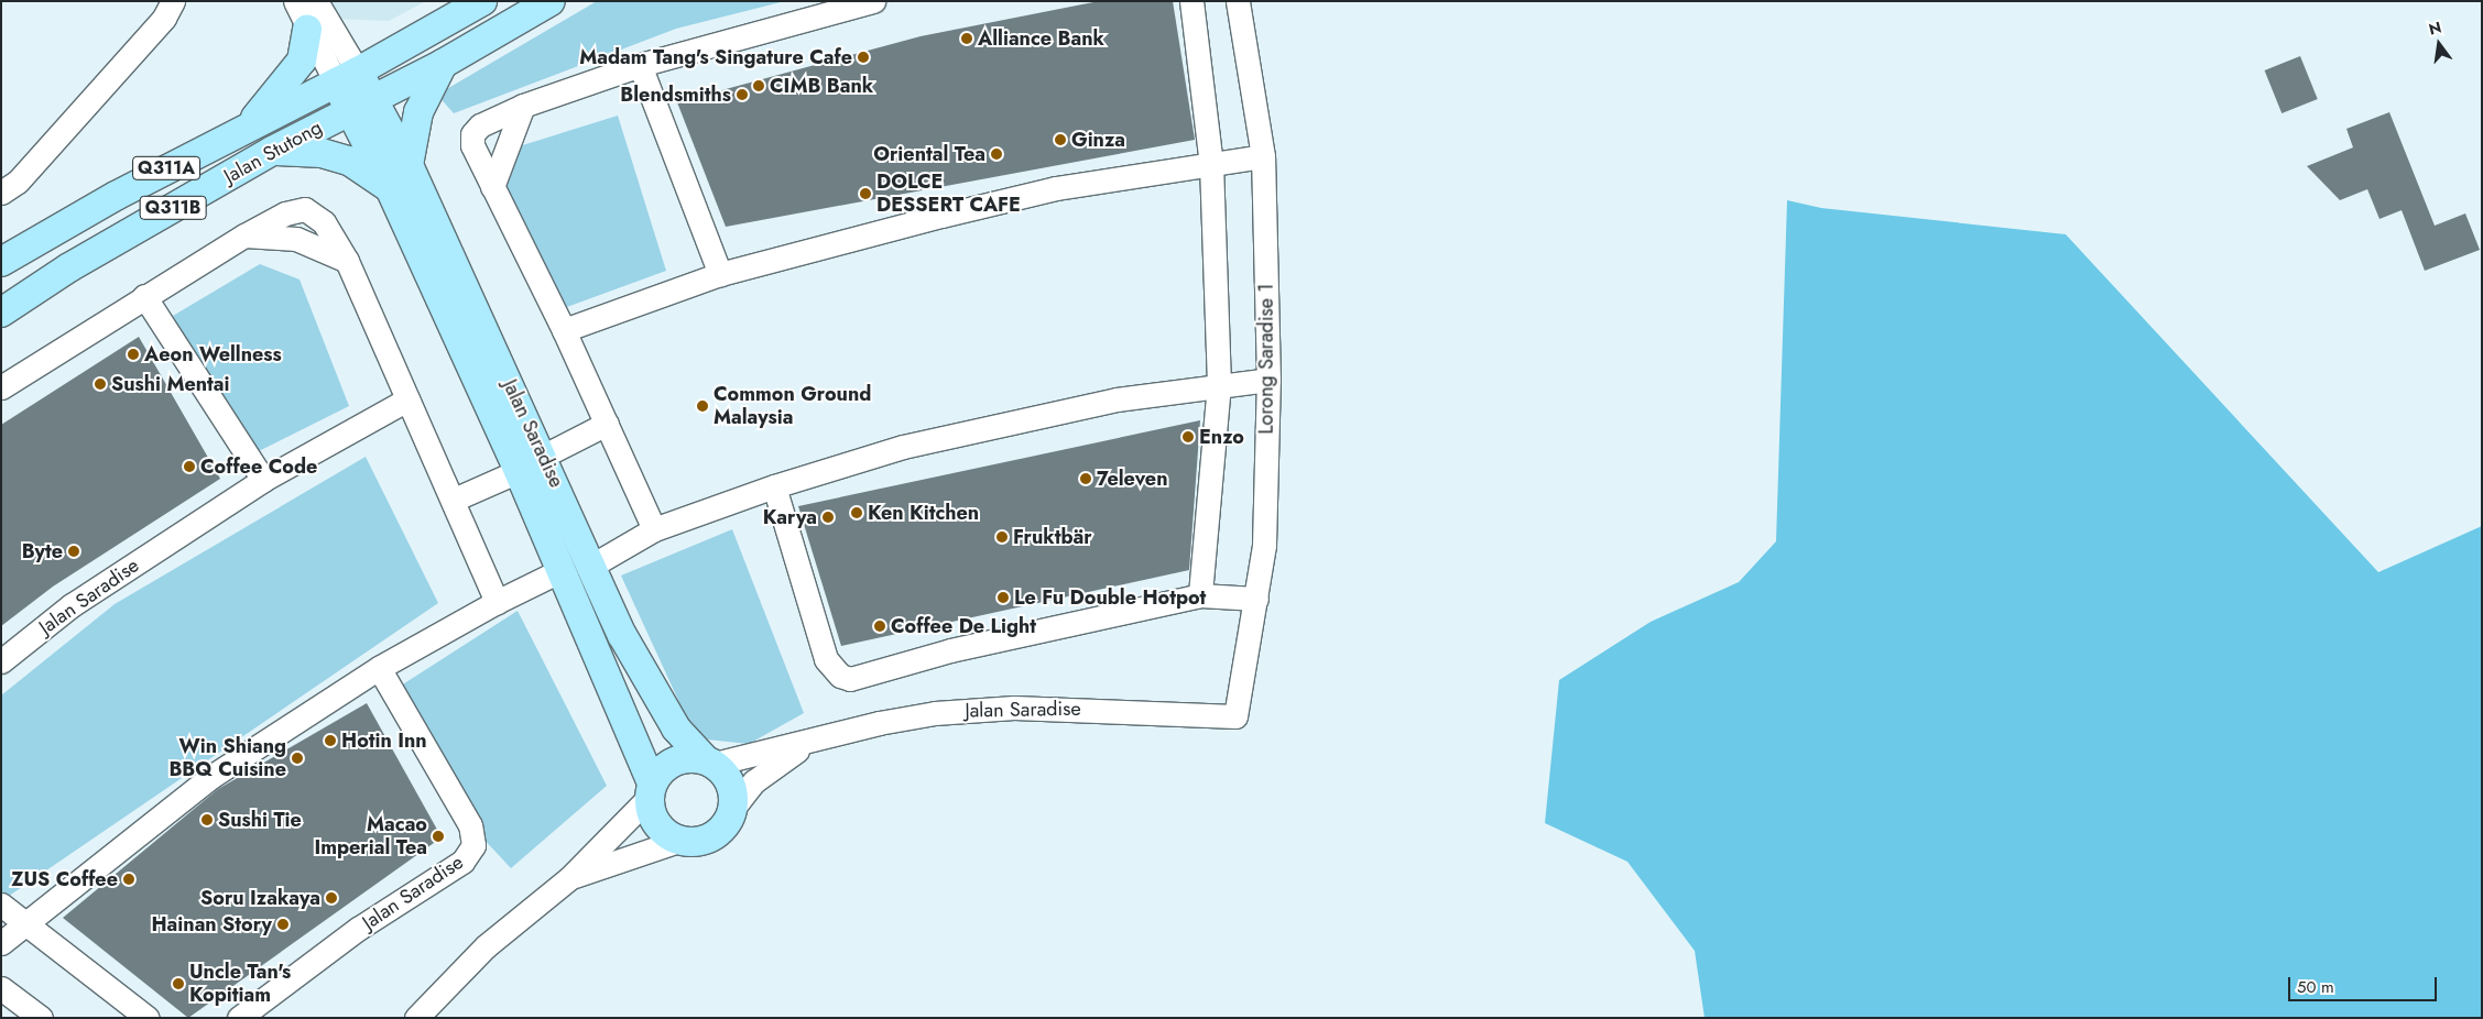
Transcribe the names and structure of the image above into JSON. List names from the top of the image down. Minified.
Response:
{"streets":{"main road":["Jalan Stutong","Q311A","Q311B","Jalan Saradise"],"street":["Lorong Saradise 1"]},"crossings":[["Jalan Stutong","Jalan Saradise"],["Lorong Saradise 1","Jalan Saradise"]],"places":["Alliance Bank","Madam Tang's Singature Cafe","CIMB Bank","Blendsmiths","Ginza","Oriental Tea","DOLCE DESSERT CAFE","Aeon Wellness","Sushi Mentai","Common Ground Malaysia","Enzo","Coffee Code","7eleven","Ken Kitchen","Karya","Fruktbär","Byte","Le Fu Double Hotpot","Coffee De Light","Hotin Inn","Win Shiang BBQ Cuisine","Sushi Tie","Macao Imperial Tea","ZUS Coffee","Soru Izakaya","Hainan Story","Uncle Tan's Kopitiam"],"scale_bar":"50 m","north":"top"}
